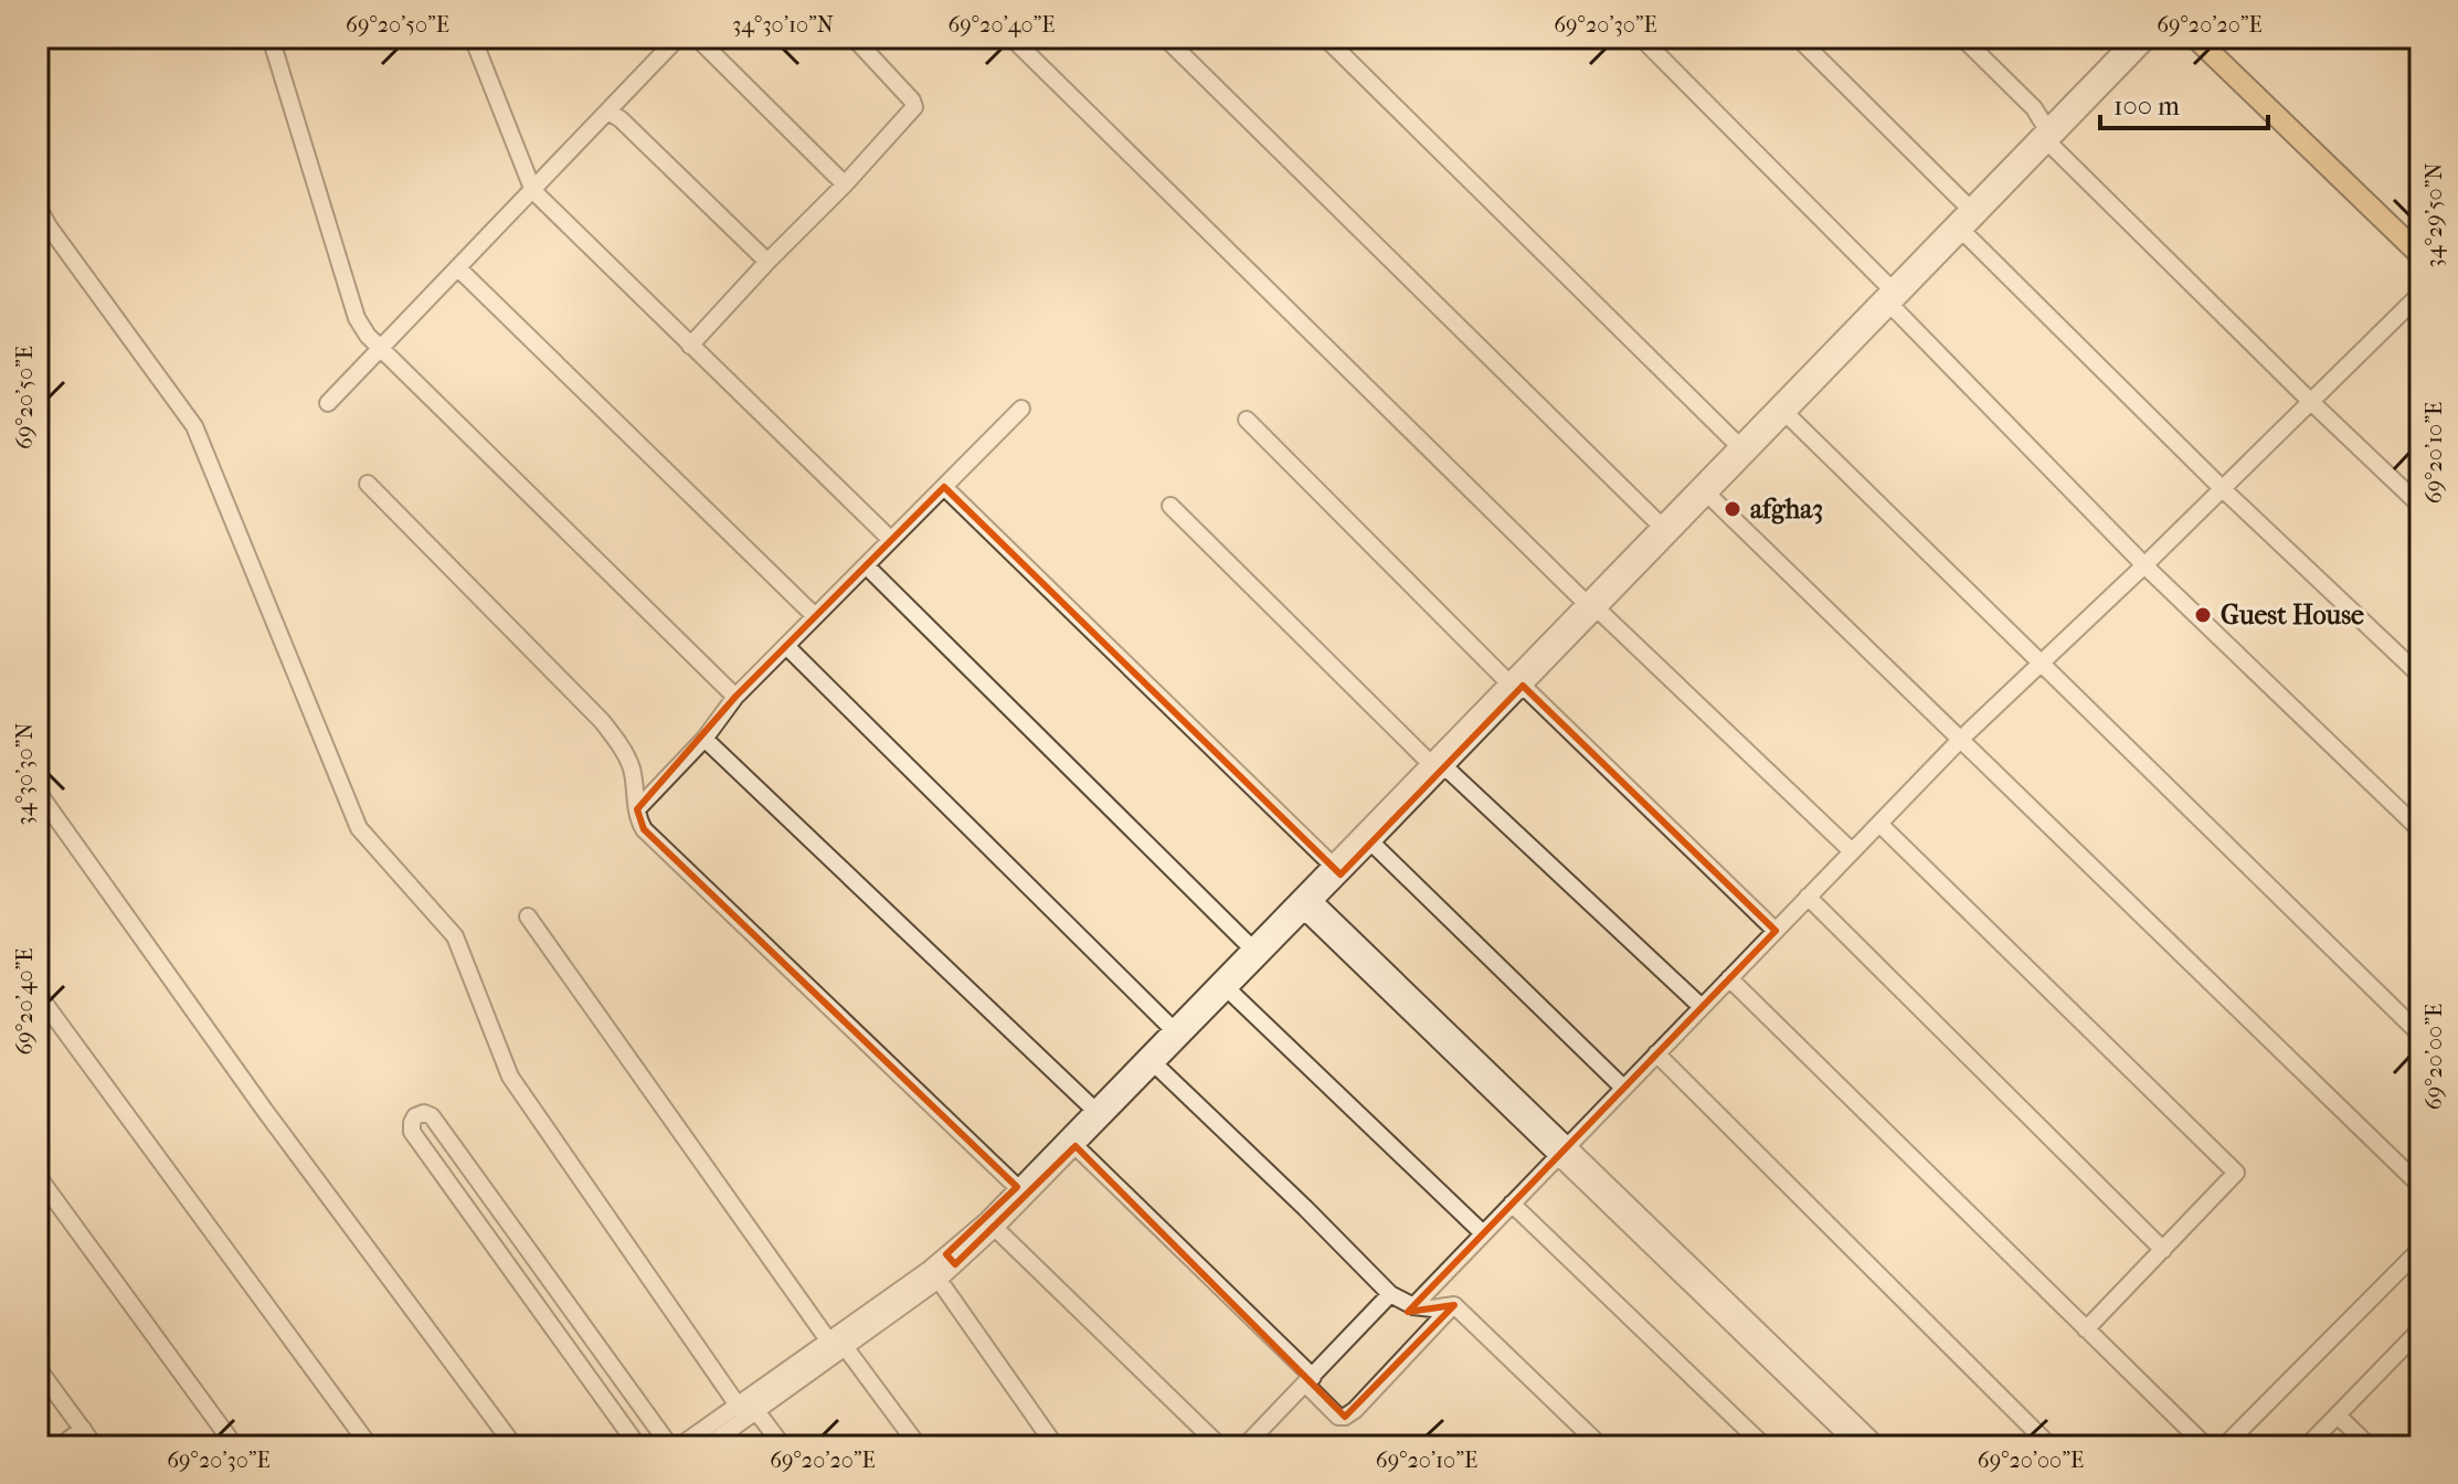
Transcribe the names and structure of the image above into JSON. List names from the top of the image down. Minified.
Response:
{"places":["afgha3","Guest House"],"scale_bar":"100 m","coordinates":["69°20'50\"E","34°30'10\"N","69°20'40\"E","69°20'30\"E","69°20'20\"E","34°29'50\"N","69°20'10\"E","34°30'30\"N","69°20'00\"E"]}
